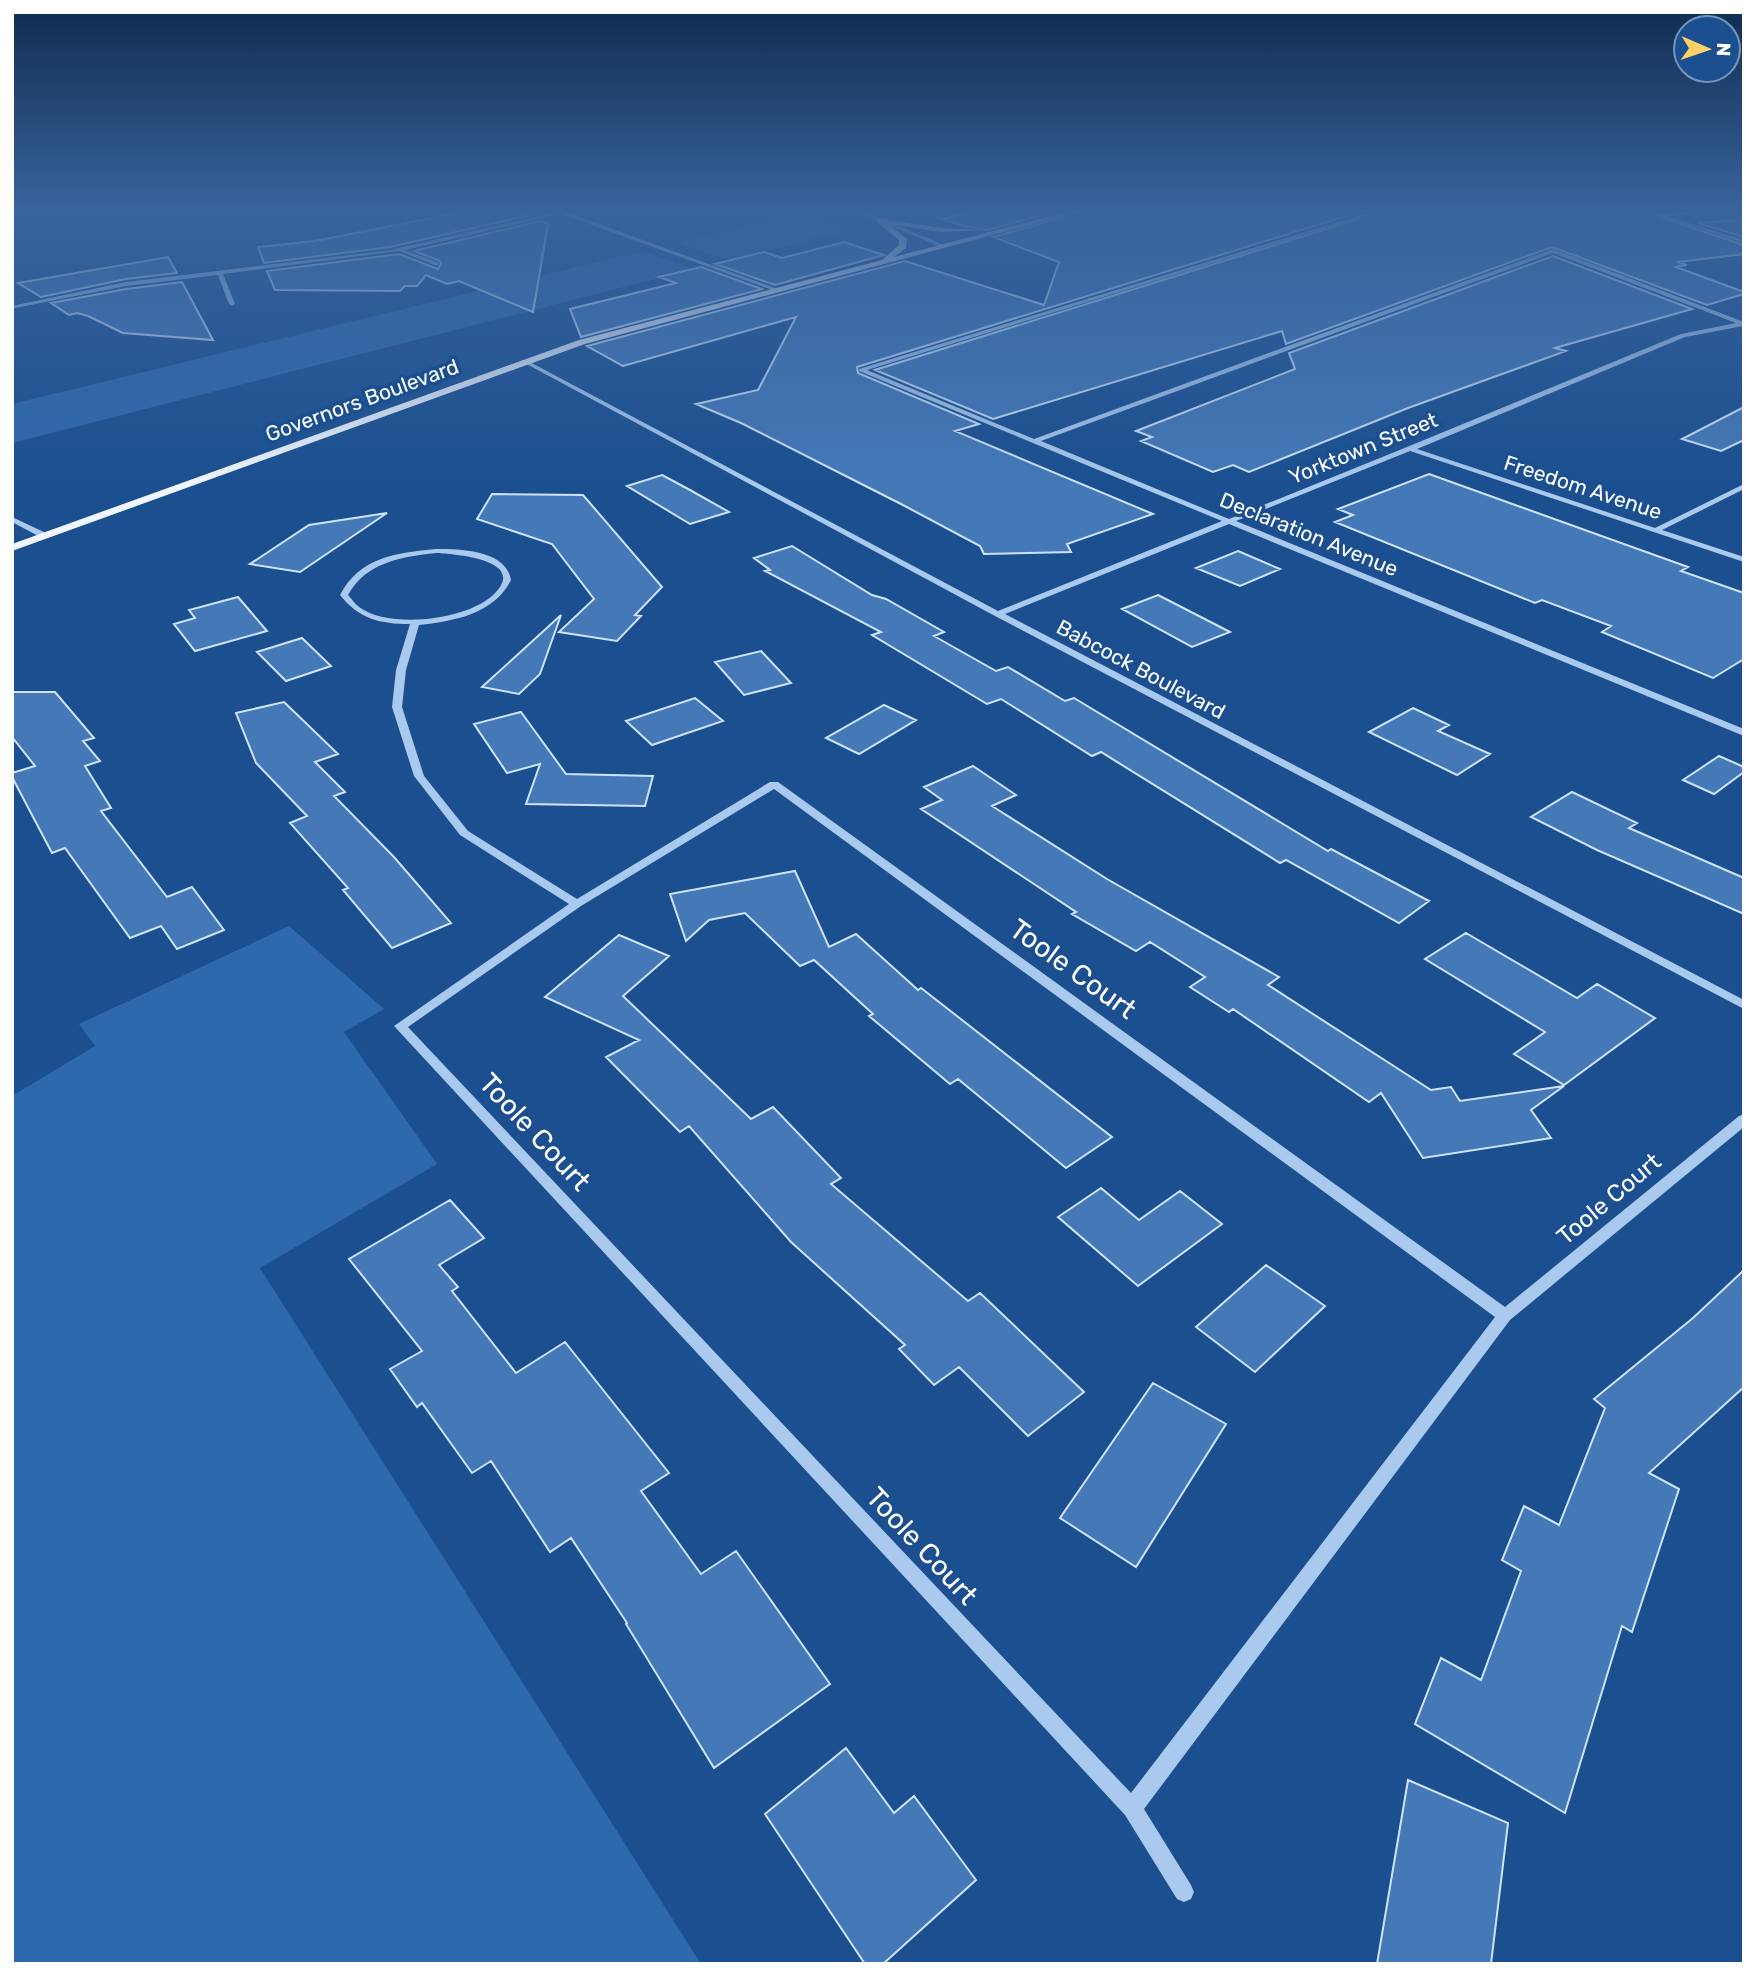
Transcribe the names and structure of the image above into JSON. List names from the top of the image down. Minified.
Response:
{"streets":{"main road":["Governors Boulevard"],"street":["Yorktown Street","Freedom Avenue","Declaration Avenue","Babcock Boulevard","Toole Court"]},"crossings":[["Governors Boulevard","Babcock Boulevard"],["Yorktown Street","Freedom Avenue"],["Yorktown Street","Declaration Avenue"],["Yorktown Street","Babcock Boulevard"]],"north":"right"}
